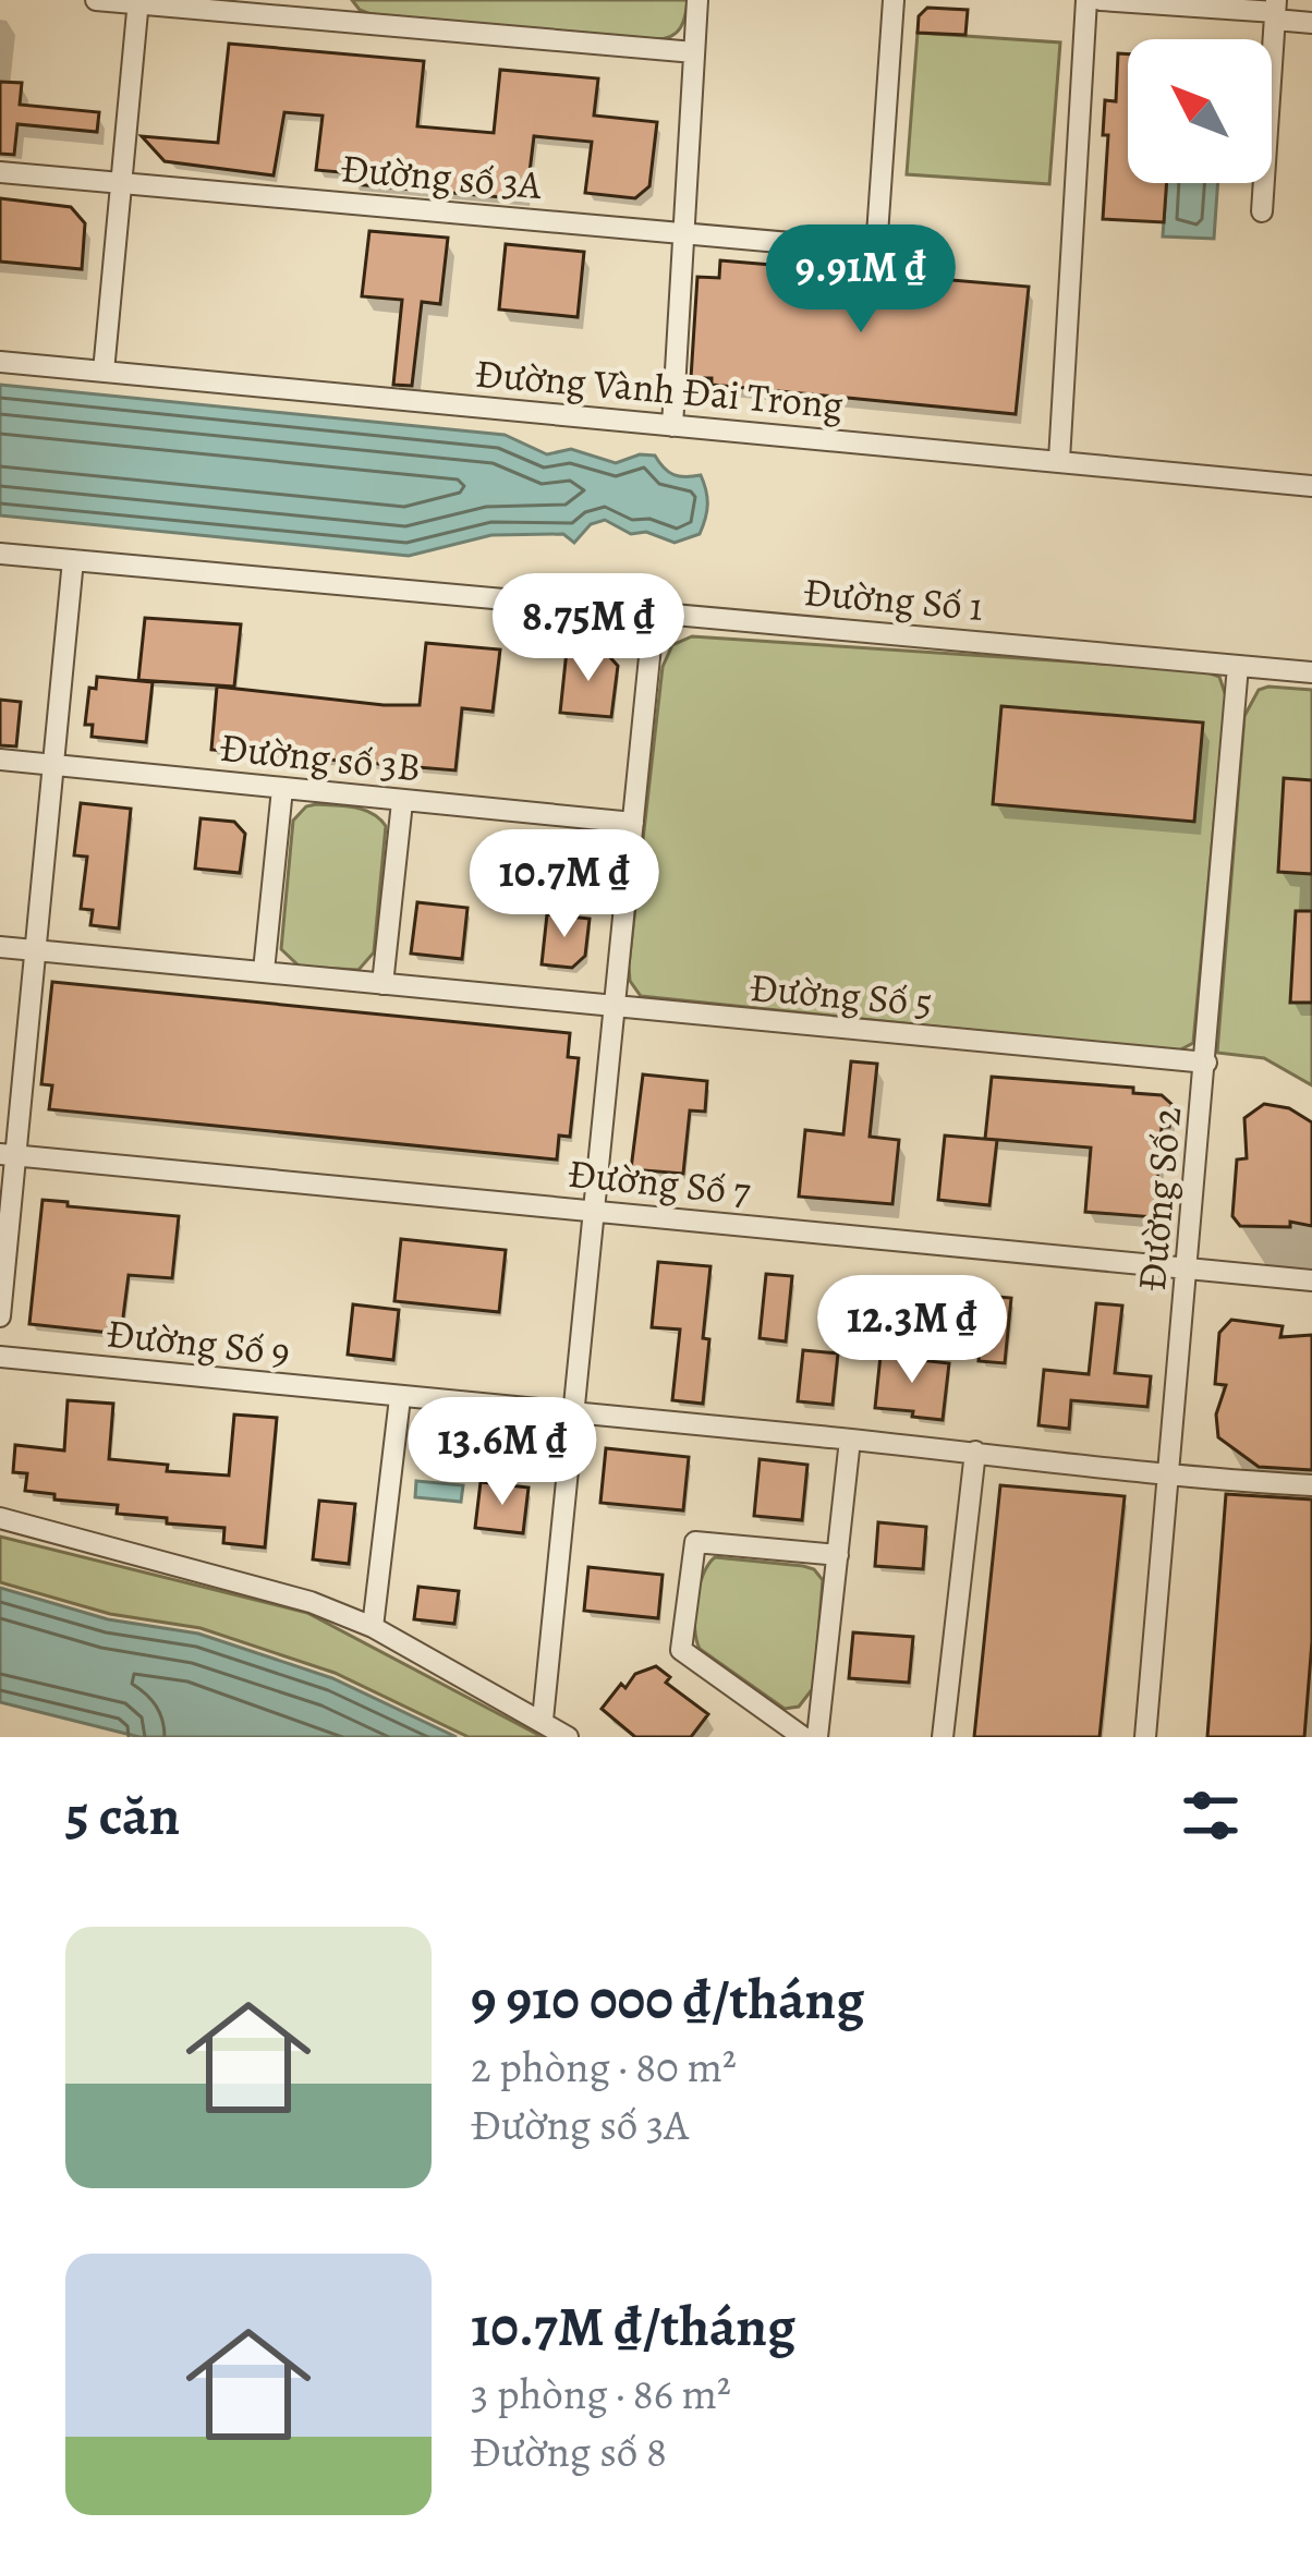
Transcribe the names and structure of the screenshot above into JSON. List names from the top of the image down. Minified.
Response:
{"streets":{"street":["Đường số 3A","Đường Vành Đai Trong","Đường Số 1","Đường số 3B","Đường Số 5","Đường Số 7","Đường Số 2","Đường Số 9"]},"crossings":[["Đường Số 1","Đường Số 2"],["Đường Số 5","Đường Số 2"],["Đường Số 7","Đường Số 2"],["Đường Số 2","Đường Số 9"]],"north":"top left","page":{"price":["9.91M ₫","8.75M ₫","10.7M ₫","12.3M ₫","13.6M ₫"],"heading":"5 căn","list":[{"name":"9 910 000 ₫/tháng","note":"2 phòng · 80 m² · Đường số 3A"},{"name":"10.7M ₫/tháng","note":"3 phòng · 86 m² · Đường số 8"}]}}
